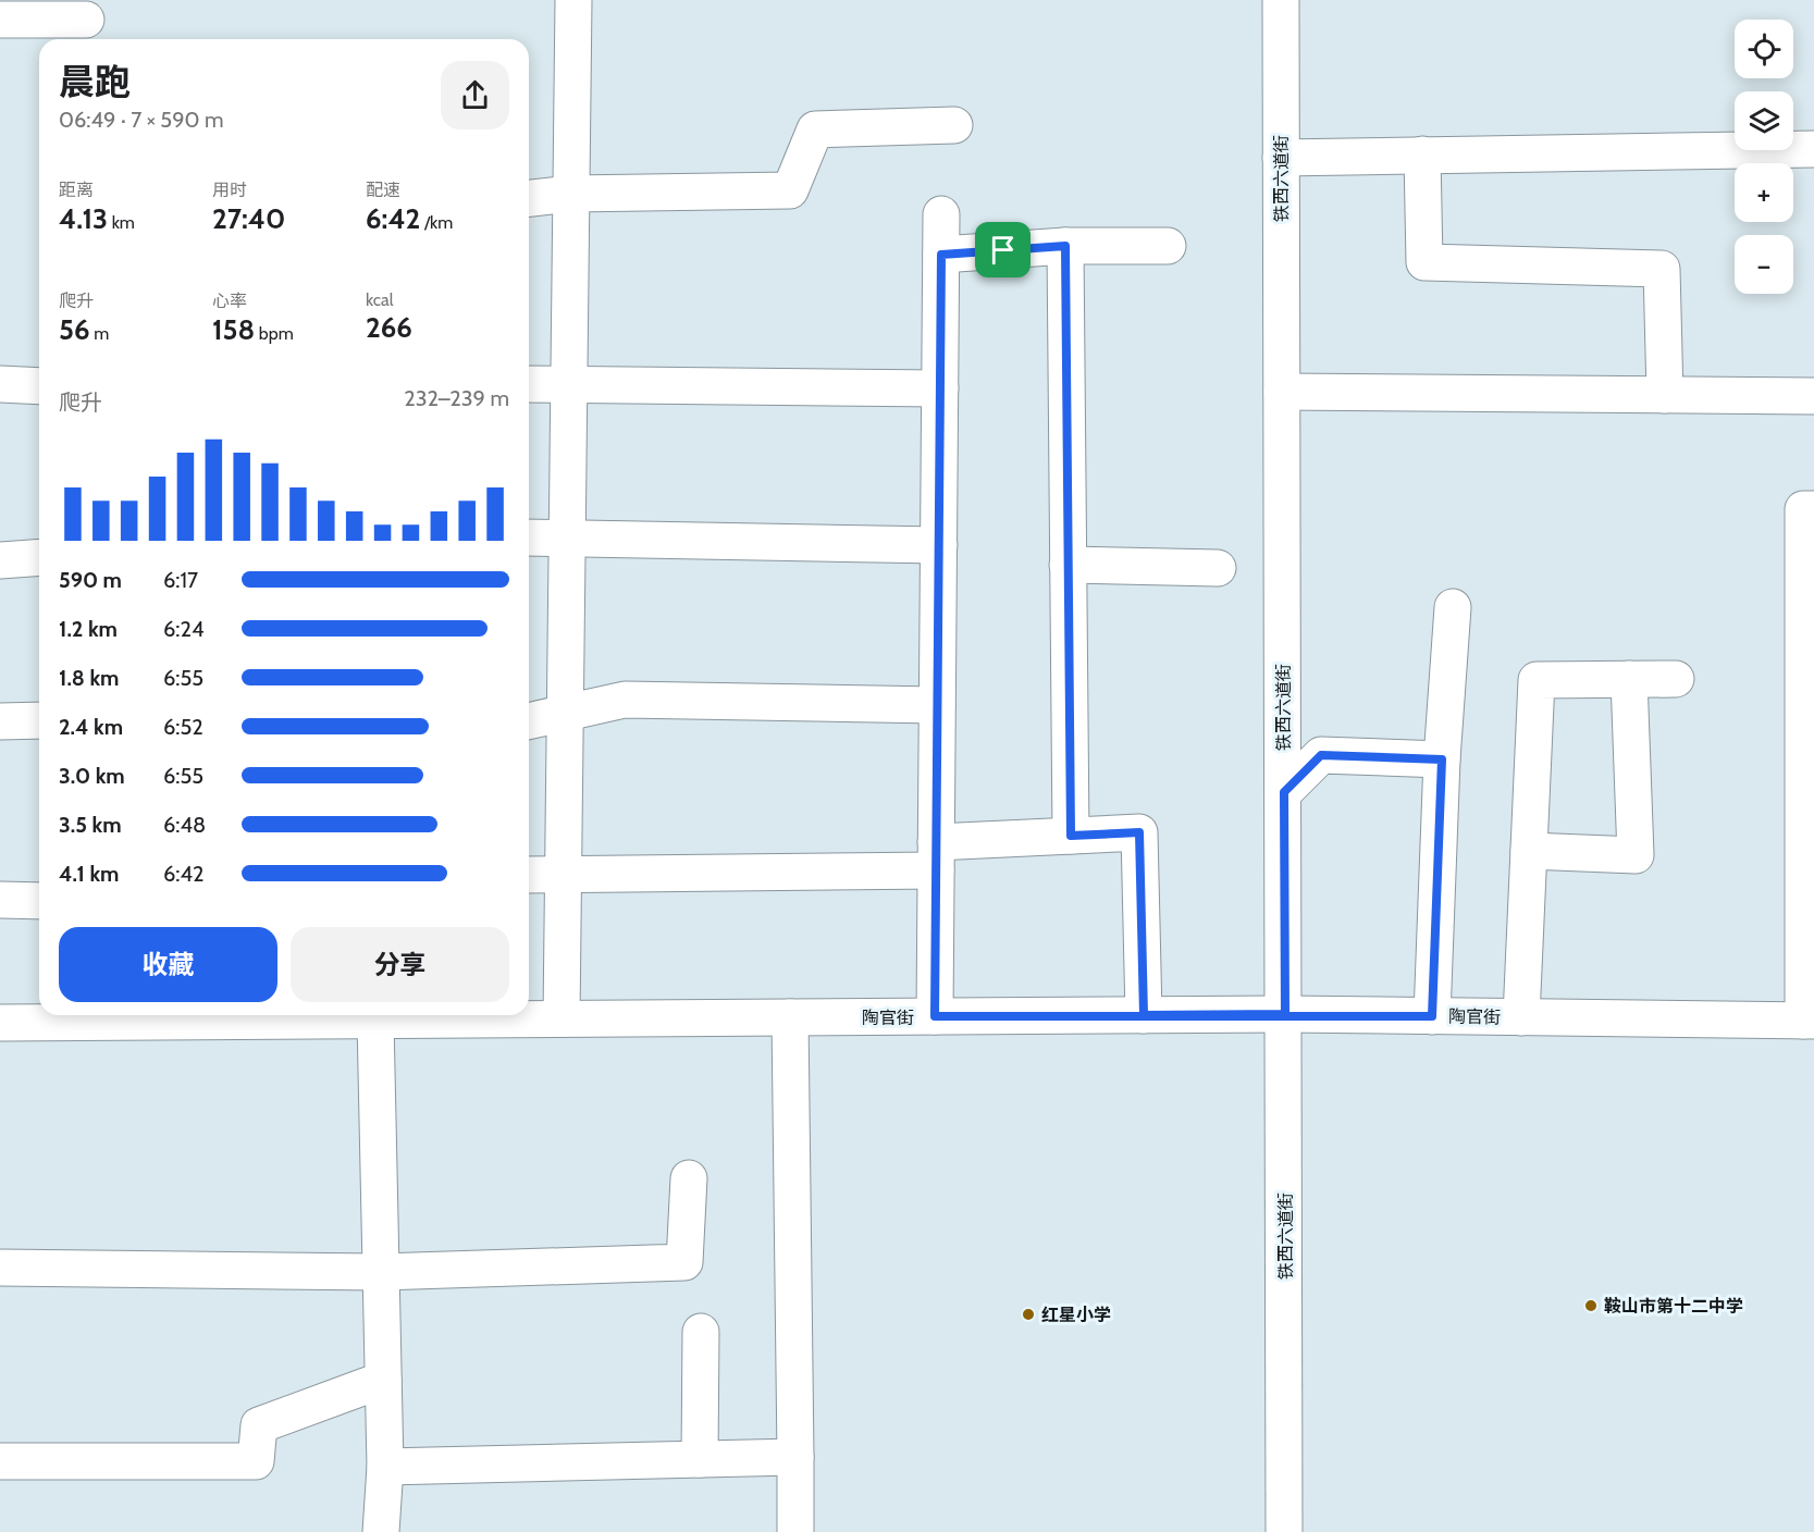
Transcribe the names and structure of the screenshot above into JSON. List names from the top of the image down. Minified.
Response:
{"streets":{"street":["铁西六道街","陶官街"]},"crossings":[["铁西六道街","陶官街"]],"places":["鞍山市第十二中学","红星小学"],"page":{"map_buttons":["+","−"],"heading":["晨跑","06:49 · 7 × 590 m"],"stats":[["距离","4.13 km"],["用时","27:40"],["配速","6:42 /km"],["爬升","56 m"],["心率","158 bpm"],["kcal","266"]],"chart":["爬升","232–239 m"],"list":[{"name":"590 m","note":"6:17"},{"name":"1.2 km","note":"6:24"},{"name":"1.8 km","note":"6:55"},{"name":"2.4 km","note":"6:52"},{"name":"3.0 km","note":"6:55"},{"name":"3.5 km","note":"6:48"},{"name":"4.1 km","note":"6:42"}],"buttons":["收藏","分享"]}}
